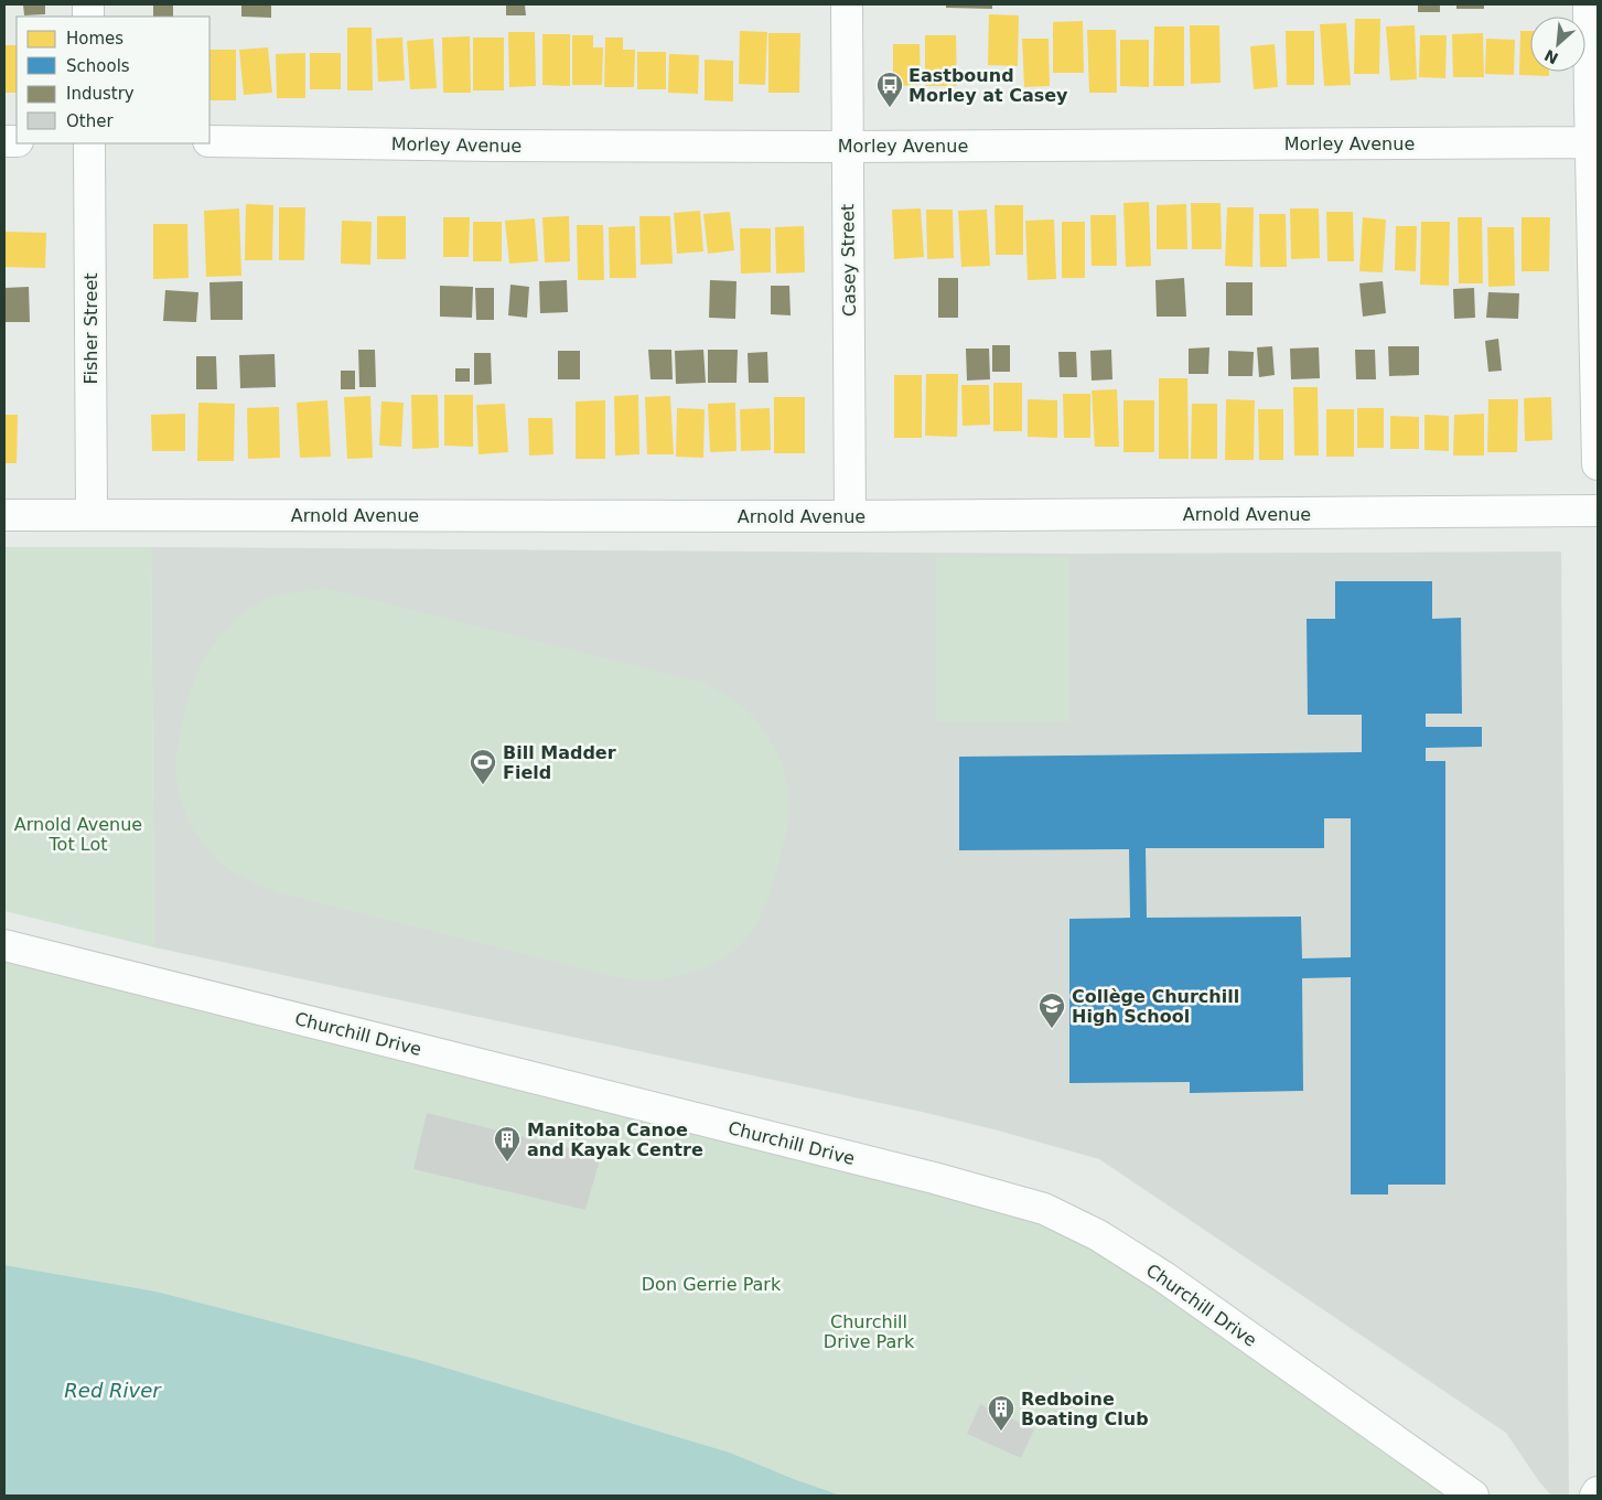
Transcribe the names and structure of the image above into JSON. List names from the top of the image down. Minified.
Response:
{"streets":{"street":["Morley Avenue","Casey Street","Fisher Street","Arnold Avenue","Churchill Drive"]},"crossings":[["Morley Avenue","Casey Street"],["Casey Street","Arnold Avenue"],["Fisher Street","Arnold Avenue"]],"water":["Red River"],"parks":["Arnold Avenue Tot Lot","Don Gerrie Park","Churchill Drive Park"],"places":{"bus stop":["Eastbound Morley at Casey"],"sports":["Bill Madder Field"],"school or university":["Collège Churchill High School"],"building":["Manitoba Canoe and Kayak Centre","Redboine Boating Club"]},"legend":["Homes","Schools","Industry","Other"],"north":"bottom left"}
